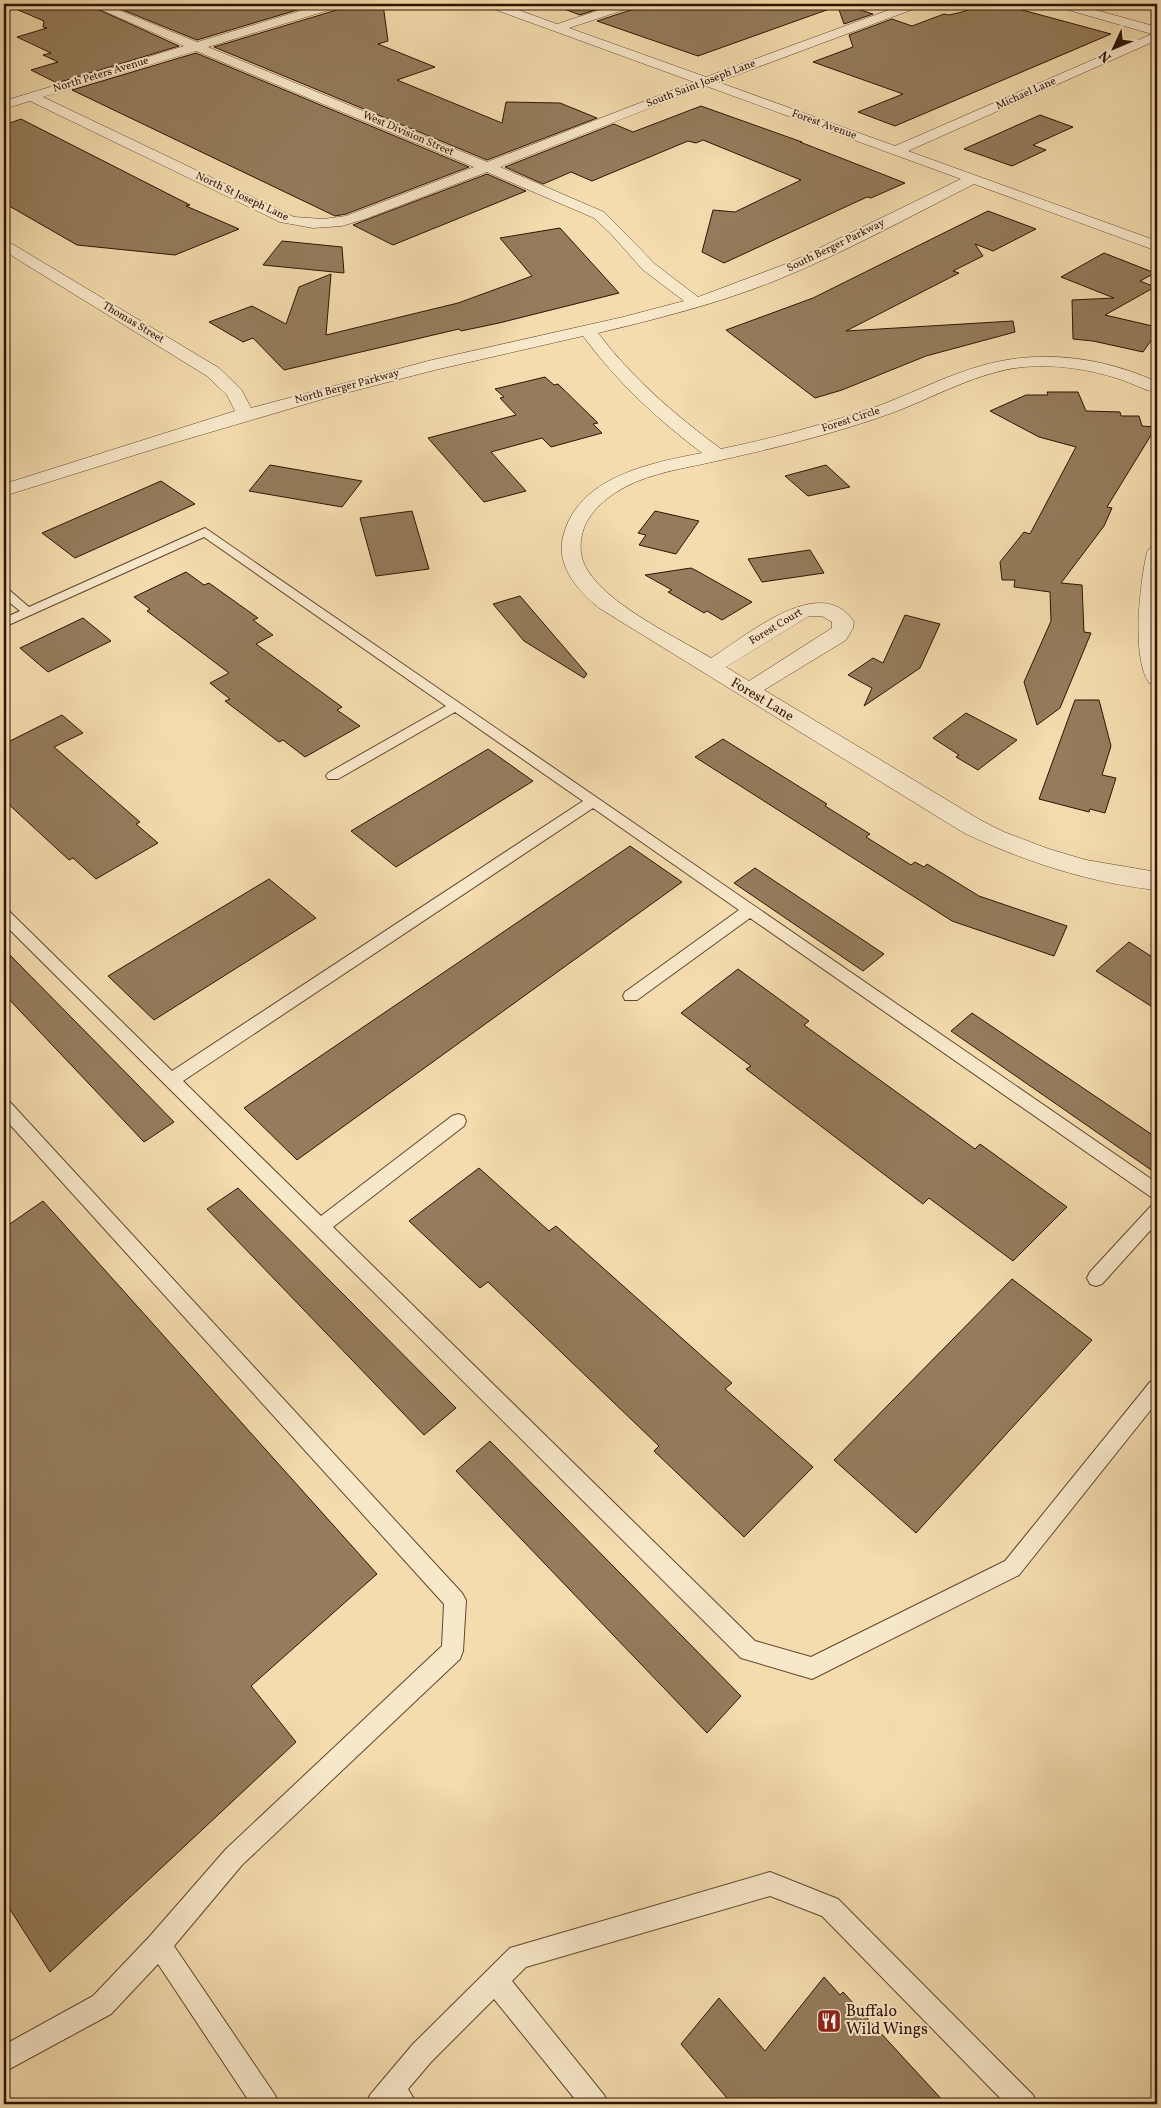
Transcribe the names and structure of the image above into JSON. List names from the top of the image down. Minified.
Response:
{"streets":{"street":["North Peters Avenue","South Saint Joseph Lane","Michael Lane","Forest Avenue","West Division Street","North St Joseph Lane","South Berger Parkway","Thomas Street","North Berger Parkway","Forest Circle","Forest Court","Forest Lane"]},"crossings":[["North Peters Avenue","West Division Street"],["North Peters Avenue","North St Joseph Lane"],["South Saint Joseph Lane","Forest Avenue"],["South Saint Joseph Lane","West Division Street"],["South Saint Joseph Lane","North St Joseph Lane"],["Michael Lane","Forest Avenue"],["Forest Avenue","South Berger Parkway"],["West Division Street","North St Joseph Lane"],["West Division Street","South Berger Parkway"],["West Division Street","North Berger Parkway"],["South Berger Parkway","North Berger Parkway"],["Thomas Street","North Berger Parkway"],["Forest Circle","Forest Lane"],["Forest Court","Forest Lane"]],"places":{"restaurant":["Buffalo Wild Wings"]},"north":"bottom left"}
